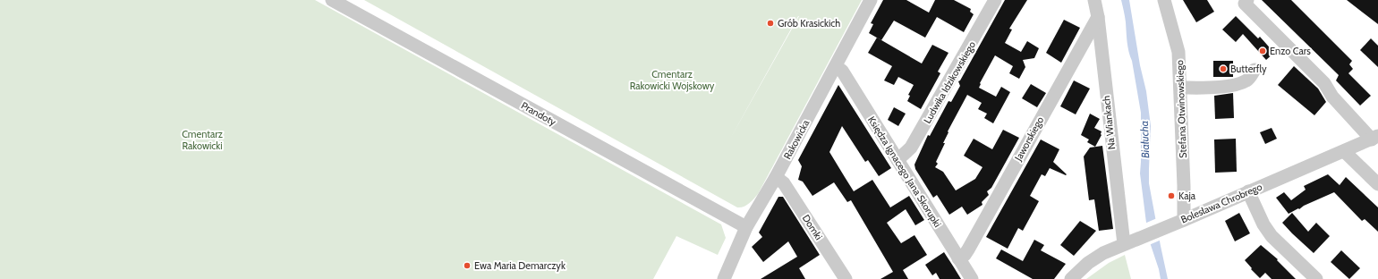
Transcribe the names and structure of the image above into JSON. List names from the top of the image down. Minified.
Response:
{"streets":{"street":["Ludwika Idzikowskiego","Stefana Otwinowskiego","Prandoty","Na Wiankach","Jaworskiego","Rakowicka","Księdza Ignacego Jana Skorupki","Bolesława Chrobrego","Domki"]},"crossings":[["Ludwika Idzikowskiego","Księdza Ignacego Jana Skorupki"],["Stefana Otwinowskiego","Bolesława Chrobrego"],["Prandoty","Rakowicka"],["Na Wiankach","Jaworskiego"],["Na Wiankach","Bolesława Chrobrego"],["Jaworskiego","Księdza Ignacego Jana Skorupki"],["Rakowicka","Księdza Ignacego Jana Skorupki"],["Rakowicka","Domki"]],"water":["Białucha"],"parks":["Cmentarz Rakowicki Wojskowy","Cmentarz Rakowicki"],"places":["Grób Krasickich","Enzo Cars","Butterfly","Kaja","Ewa Maria Demarczyk"]}
